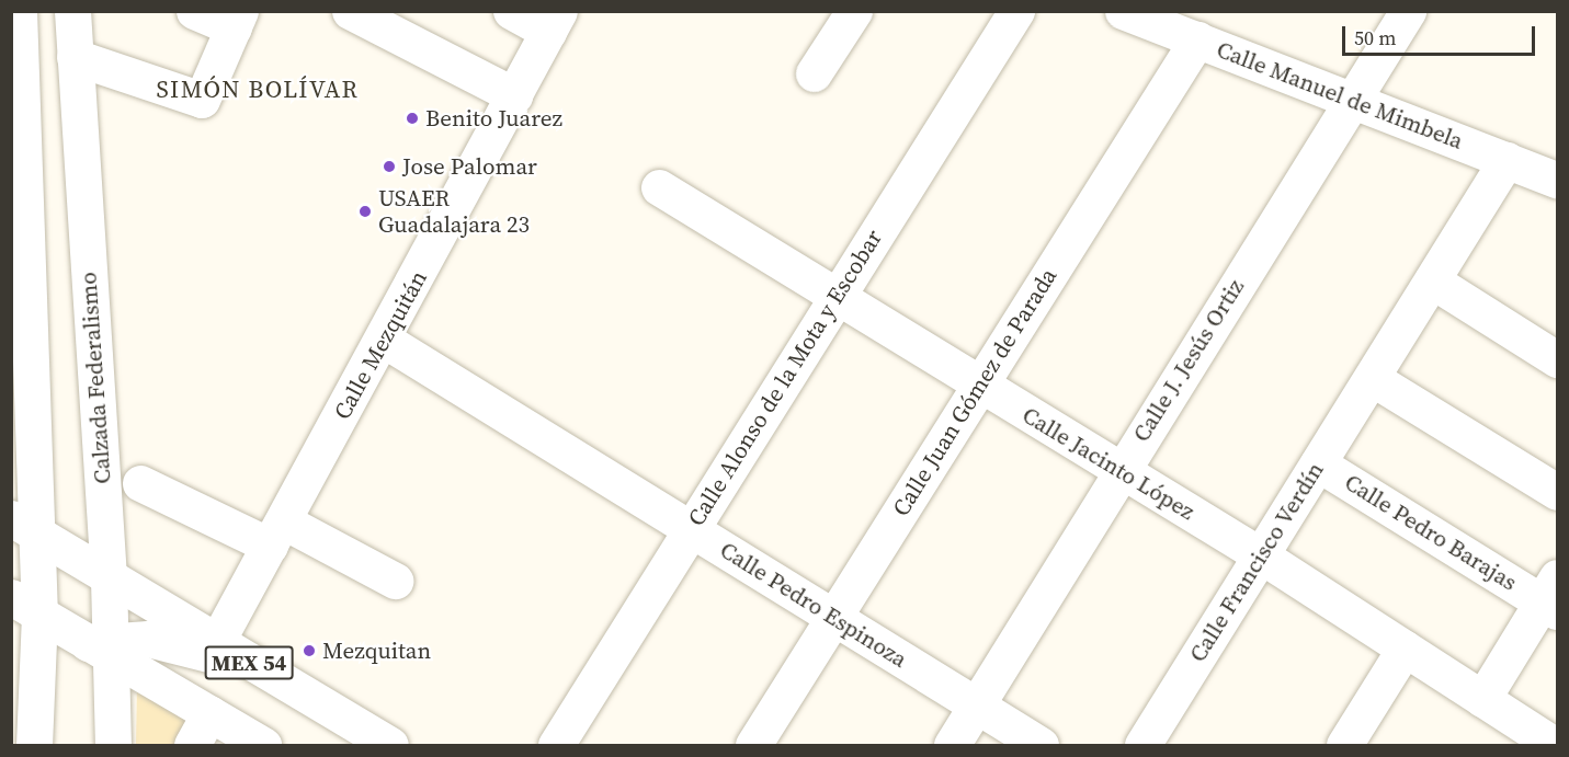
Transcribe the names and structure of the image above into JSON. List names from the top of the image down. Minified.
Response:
{"streets":{"street":["Calle Manuel de Mimbela","Calle Mezquitán","Calle J. Jesús Ortiz","Calzada Federalismo","Calle Alonso de la Mota y Escobar","Calle Juan Gómez de Parada","Calle Jacinto López","Calle Pedro Barajas","Calle Francisco Verdín","Calle Pedro Espinoza","MEX 54"]},"crossings":[["Calle Manuel de Mimbela","Calle J. Jesús Ortiz"],["Calle Manuel de Mimbela","Calle Juan Gómez de Parada"],["Calle Manuel de Mimbela","Calle Francisco Verdín"],["Calle Mezquitán","Calle Pedro Espinoza"],["Calle Mezquitán","MEX 54"],["Calle J. Jesús Ortiz","Calle Jacinto López"],["Calle J. Jesús Ortiz","Calle Pedro Espinoza"],["Calzada Federalismo","MEX 54"],["Calle Alonso de la Mota y Escobar","Calle Jacinto López"],["Calle Alonso de la Mota y Escobar","Calle Pedro Espinoza"],["Calle Juan Gómez de Parada","Calle Jacinto López"],["Calle Juan Gómez de Parada","Calle Pedro Espinoza"],["Calle Jacinto López","Calle Francisco Verdín"],["Calle Pedro Barajas","Calle Francisco Verdín"]],"districts":["SIMÓN BOLÍVAR"],"places":["Benito Juarez","Jose Palomar","USAER Guadalajara 23","Mezquitan"],"scale_bar":"50 m"}
